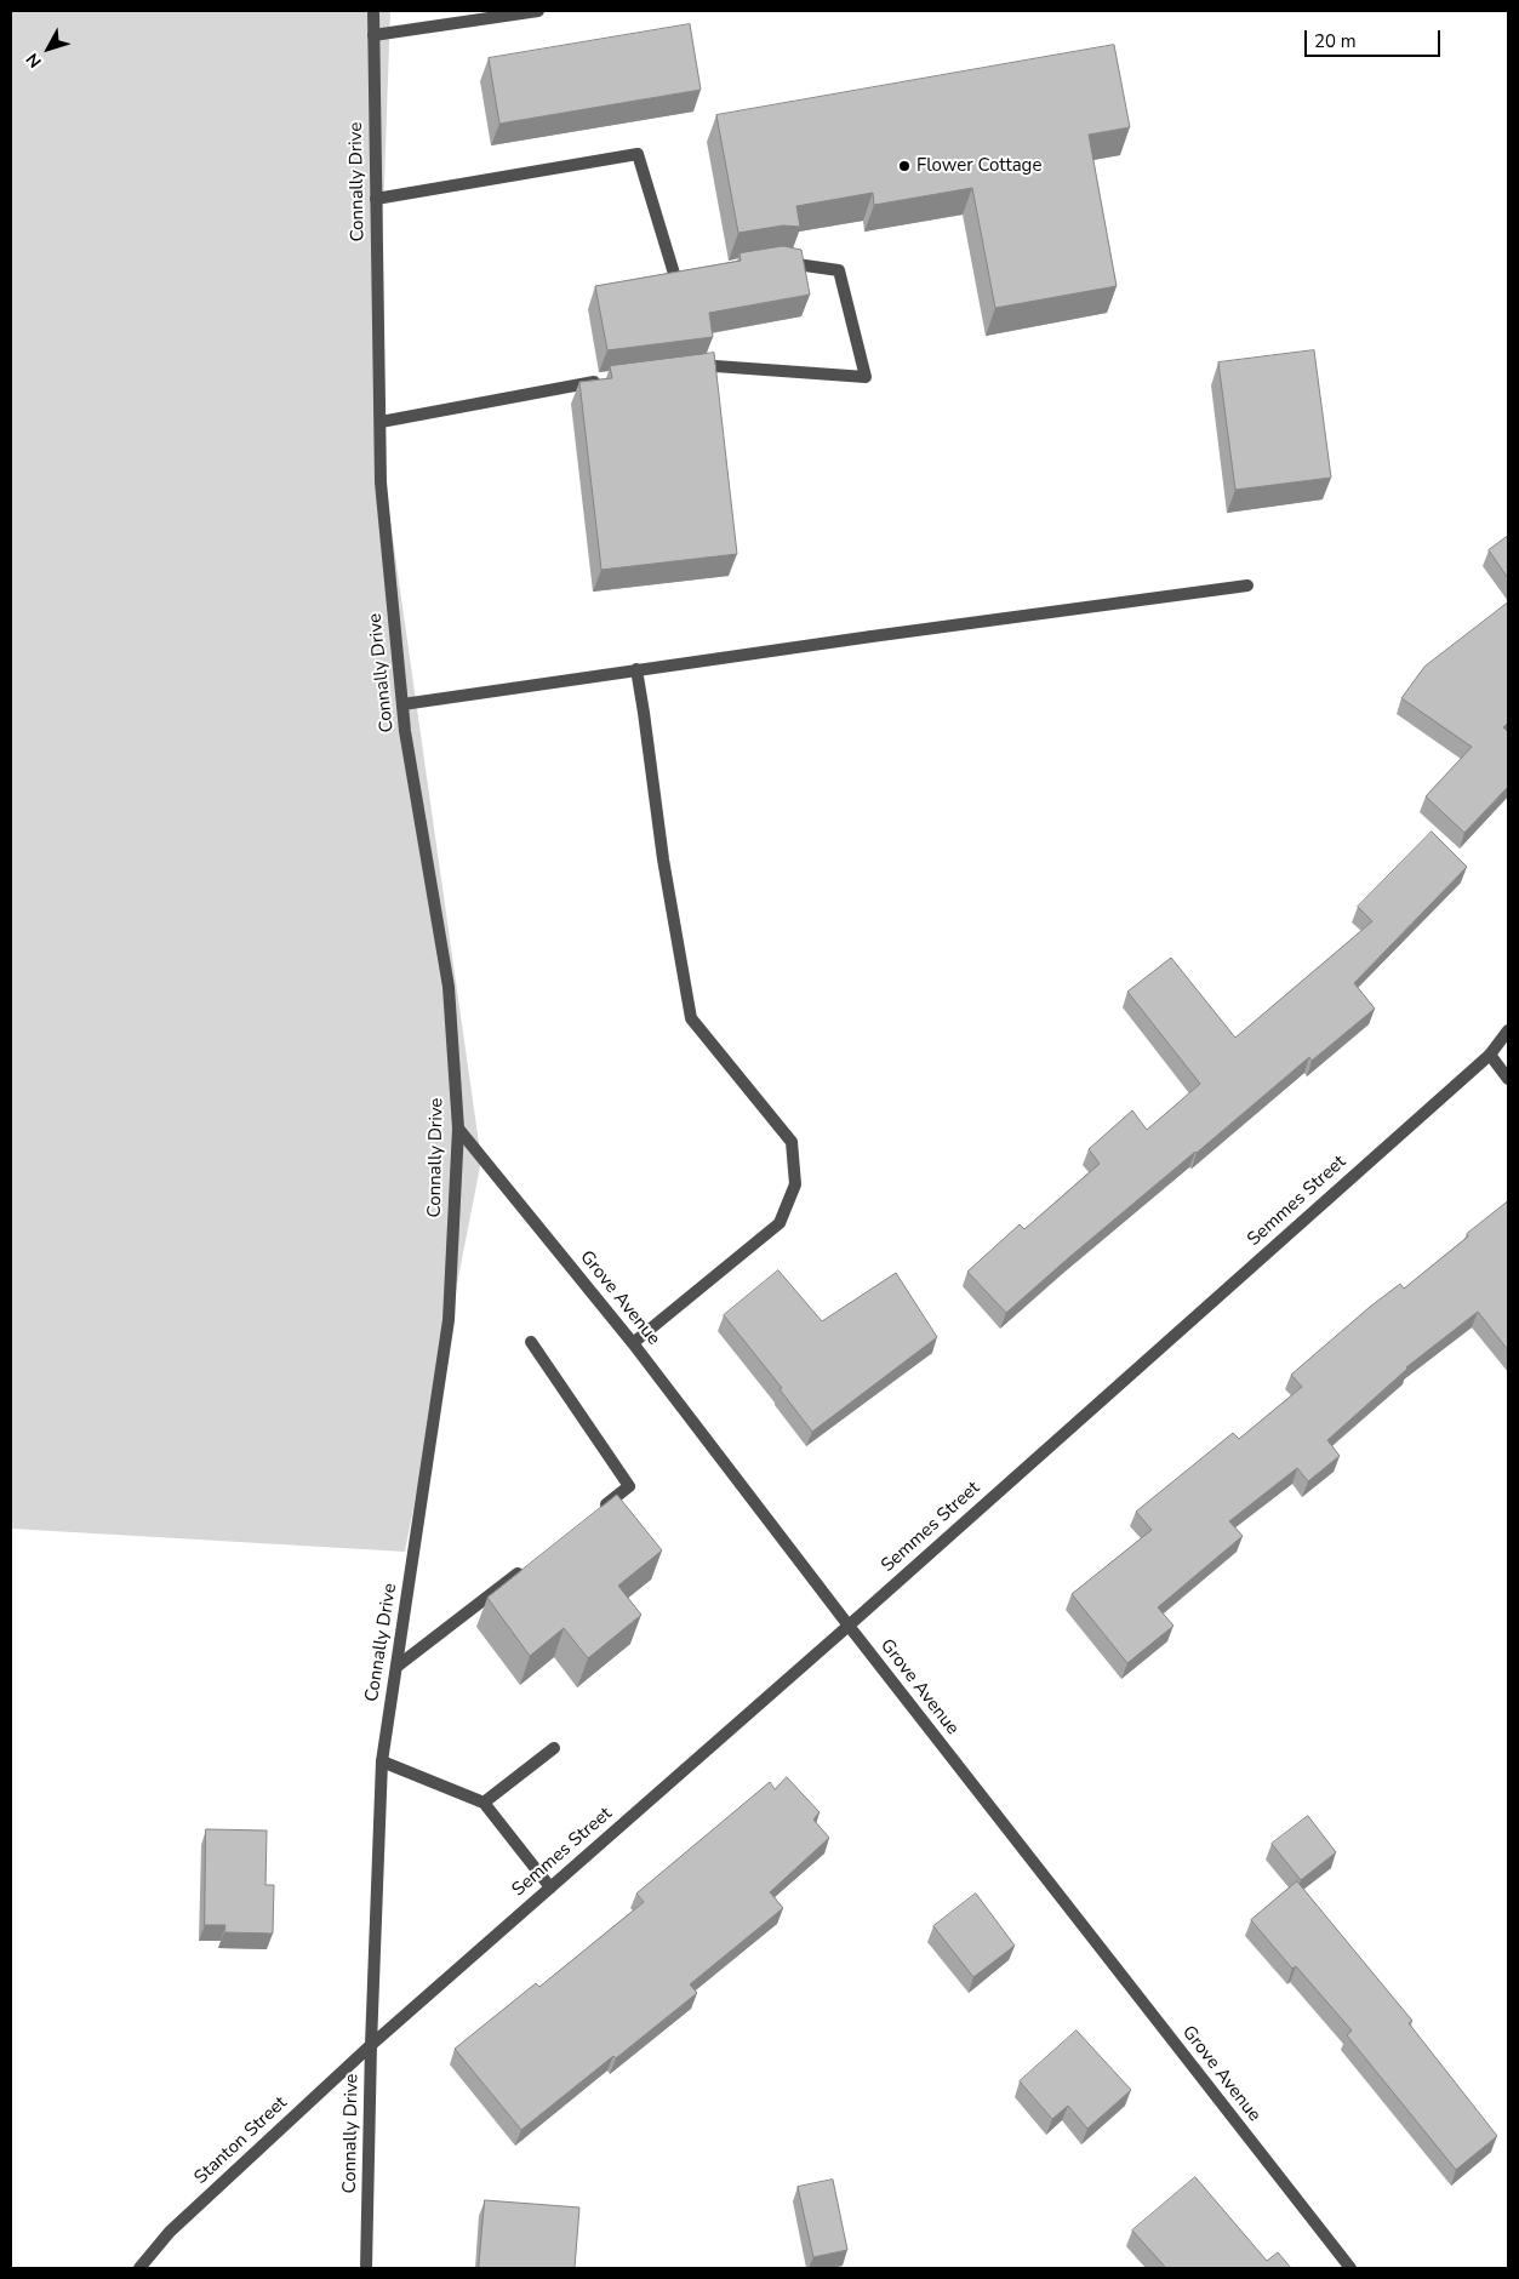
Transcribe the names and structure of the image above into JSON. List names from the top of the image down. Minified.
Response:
{"streets":{"street":["Connally Drive","Semmes Street","Grove Avenue","Stanton Street"]},"crossings":[["Connally Drive","Semmes Street"],["Connally Drive","Grove Avenue"],["Connally Drive","Stanton Street"],["Semmes Street","Grove Avenue"],["Semmes Street","Stanton Street"]],"places":["Flower Cottage"],"scale_bar":"20 m","north":"bottom left"}
